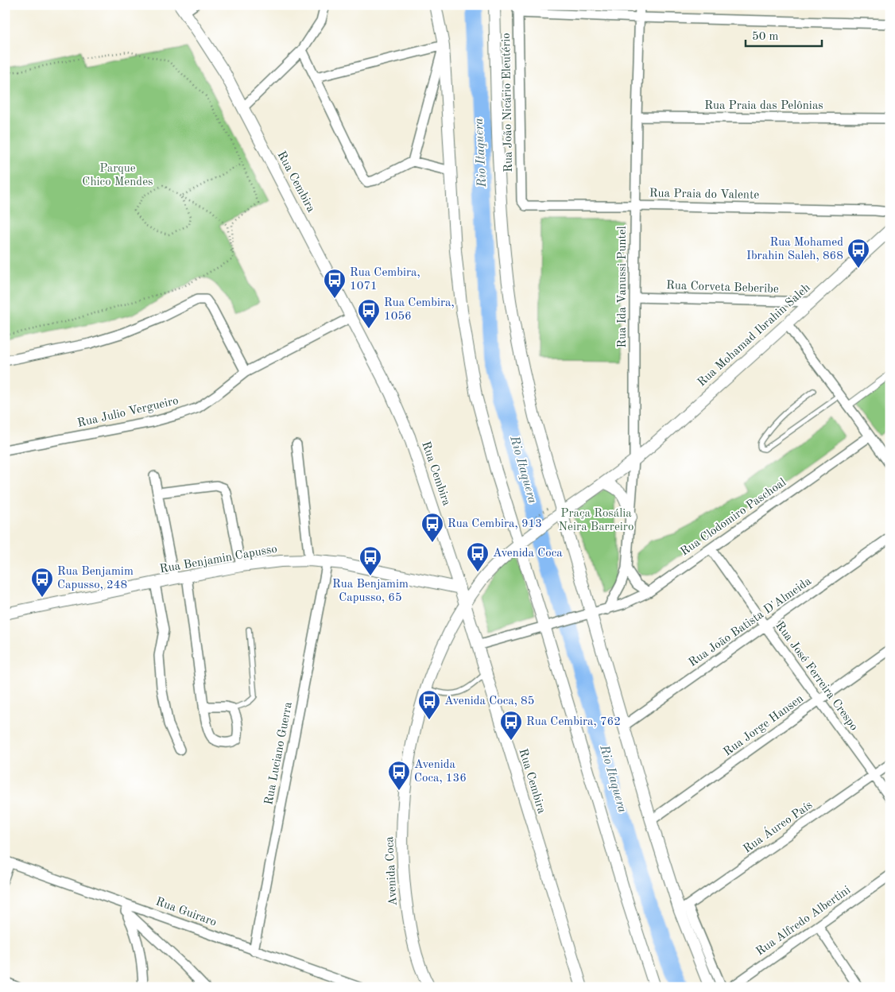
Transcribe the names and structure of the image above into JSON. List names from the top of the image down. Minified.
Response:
{"streets":{"street":["Rua João Nicário Eleutério","Rua Praia das Pelônias","Rua Cembira","Rua Praia do Valente","Rua Ida Vanussi Puntel","Rua Corveta Beberibe","Rua Mohamad Ibrahin Saleh","Rua Julio Vergueiro","Rua Clodomiro Paschoal","Rua Benjamin Capusso","Rua João Batista D'Almeida","Rua José Ferreira Crespo","Rua Jorge Hansen","Rua Luciano Guerra","Rua Áureo País","Avenida Coca","Rua Guiraro","Rua Alfredo Albertini"]},"crossings":[["Rua João Nicário Eleutério","Rua Praia do Valente"],["Rua Praia das Pelônias","Rua Ida Vanussi Puntel"],["Rua Cembira","Rua Julio Vergueiro"],["Rua Cembira","Rua Benjamin Capusso"],["Rua Cembira","Avenida Coca"],["Rua Praia do Valente","Rua Ida Vanussi Puntel"],["Rua Ida Vanussi Puntel","Rua Corveta Beberibe"],["Rua Ida Vanussi Puntel","Rua Mohamad Ibrahin Saleh"],["Rua Ida Vanussi Puntel","Rua Clodomiro Paschoal"],["Rua Ida Vanussi Puntel","Avenida Coca"],["Rua Corveta Beberibe","Rua Mohamad Ibrahin Saleh"],["Rua Mohamad Ibrahin Saleh","Avenida Coca"],["Rua Clodomiro Paschoal","Rua José Ferreira Crespo"],["Rua Benjamin Capusso","Rua Luciano Guerra"],["Rua João Batista D'Almeida","Rua José Ferreira Crespo"],["Rua José Ferreira Crespo","Rua Jorge Hansen"],["Rua José Ferreira Crespo","Rua Áureo País"],["Rua Luciano Guerra","Rua Guiraro"]],"water":["Rio Itaquera"],"parks":["Parque Chico Mendes","Praça Rosália Neira Barreiro"],"places":{"bus stop":["Rua Mohamed Ibrahin Saleh, 868","Rua Cembira, 1071","Rua Cembira, 1056","Rua Cembira, 913","Avenida Coca","Rua Benjamim Capusso, 65","Rua Benjamim Capusso, 248","Avenida Coca, 85","Rua Cembira, 762","Avenida Coca, 136"]},"scale_bar":"50 m"}
